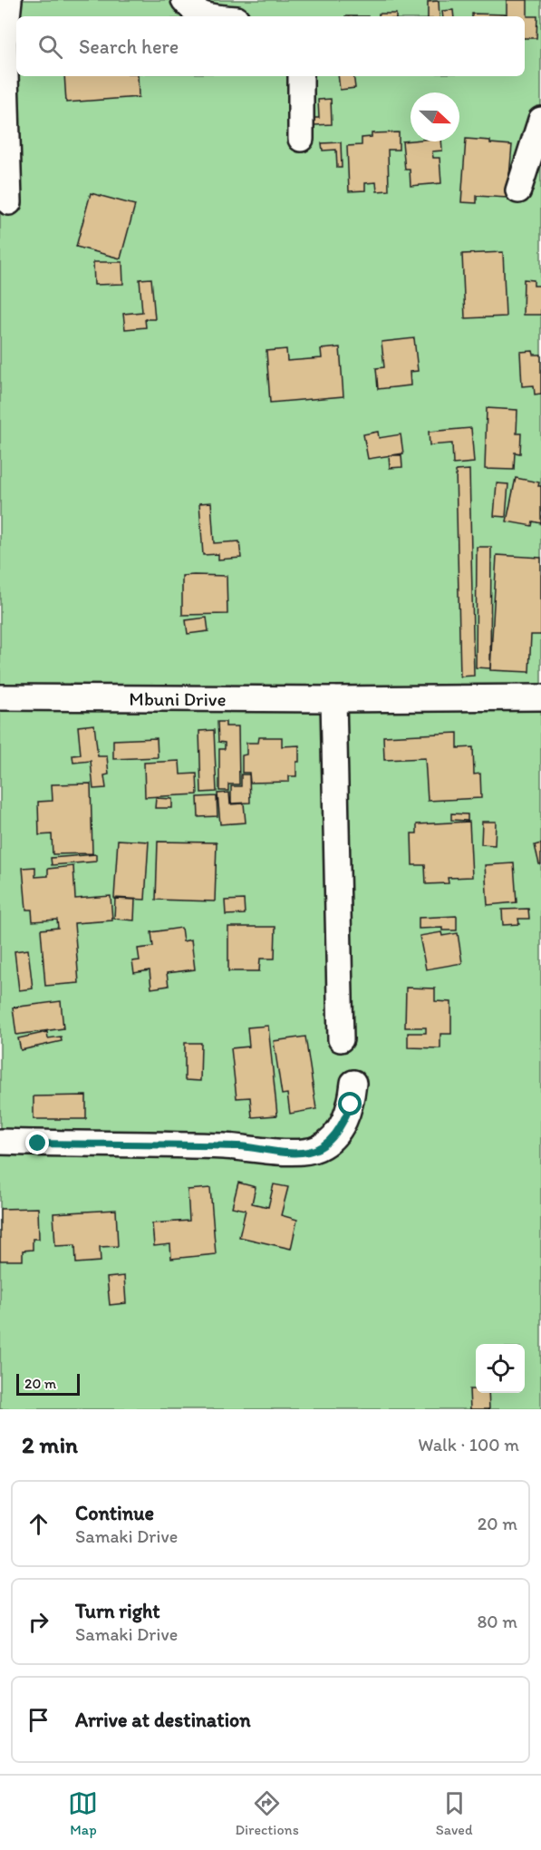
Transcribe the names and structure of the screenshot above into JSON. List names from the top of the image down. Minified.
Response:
{"streets":{"street":["Mbuni Drive"]},"scale_bar":"20 m","north":"right","page":{"search":"Search here","scale":"20 m","heading":["2 min","Walk · 100 m"],"list":[["Continue","Samaki Drive","20 m"],["Turn right","Samaki Drive","80 m"],"Arrive at destination"],"nav":["Map","Directions","Saved"]}}
